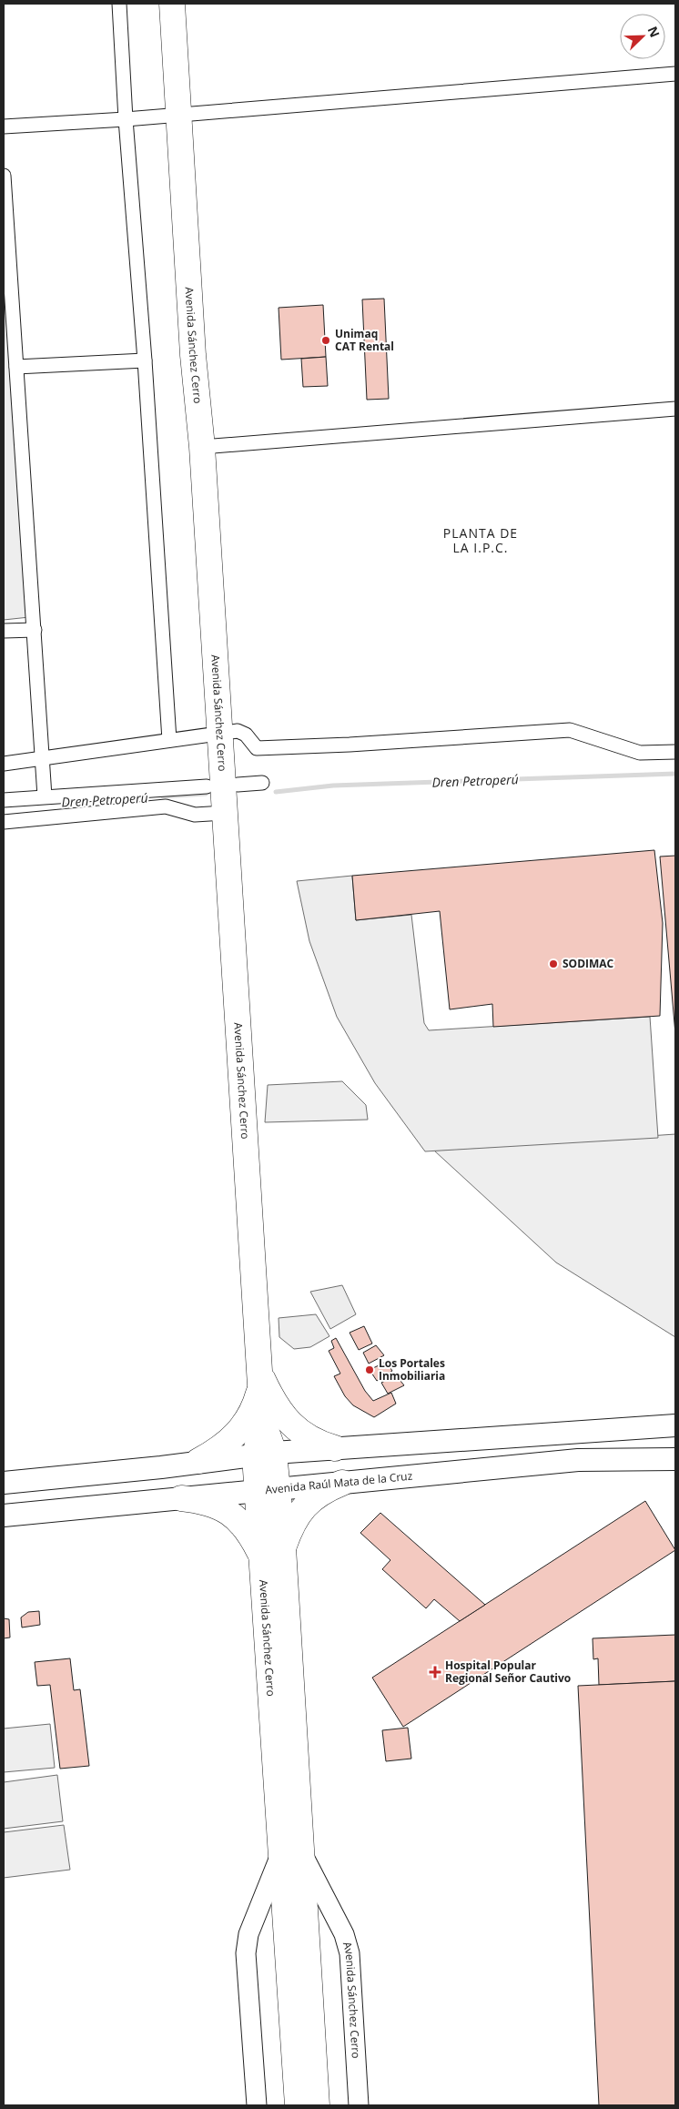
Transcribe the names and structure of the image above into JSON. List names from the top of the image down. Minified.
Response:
{"streets":{"highway":["Avenida Sánchez Cerro"],"main road":["Avenida Raúl Mata de la Cruz"]},"crossings":[["Avenida Sánchez Cerro","Avenida Raúl Mata de la Cruz"]],"districts":["PLANTA DE LA I.P.C."],"water":["Dren Petroperú"],"places":{"other":["Unimaq CAT Rental","SODIMAC","Los Portales Inmobiliaria"],"health":["Hospital Popular Regional Señor Cautivo"]},"north":"top right"}
